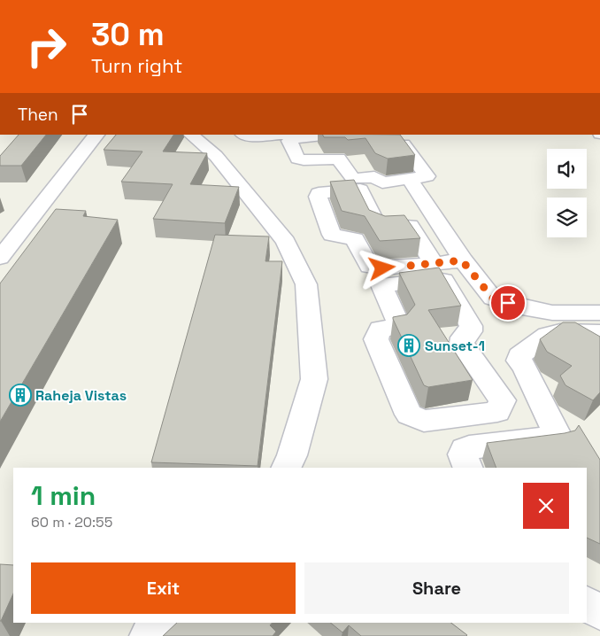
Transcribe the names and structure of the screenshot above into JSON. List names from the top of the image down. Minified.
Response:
{"places":{"building":["Sunset-1","Raheja Vistas"]},"page":{"turn":["30 m","Turn right"],"then":"Then","heading":["1 min","60 m · 20:55"],"buttons":["Exit","Share"]}}
